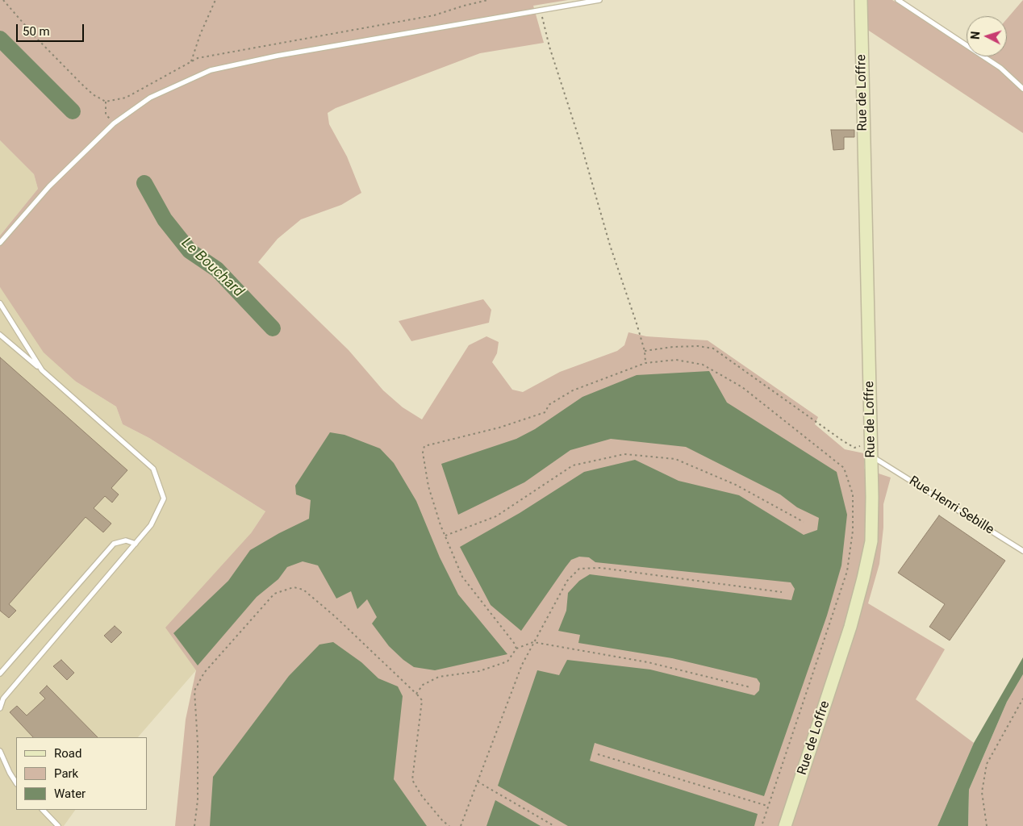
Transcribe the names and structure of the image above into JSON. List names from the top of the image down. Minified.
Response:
{"streets":{"main road":["Rue de Loffre"],"lane":["Rue Henri Sebille"]},"crossings":[["Rue de Loffre","Rue Henri Sebille"]],"water":["Le Bouchard"],"legend":["Road","Park","Water"],"scale_bar":"50 m","north":"left"}
